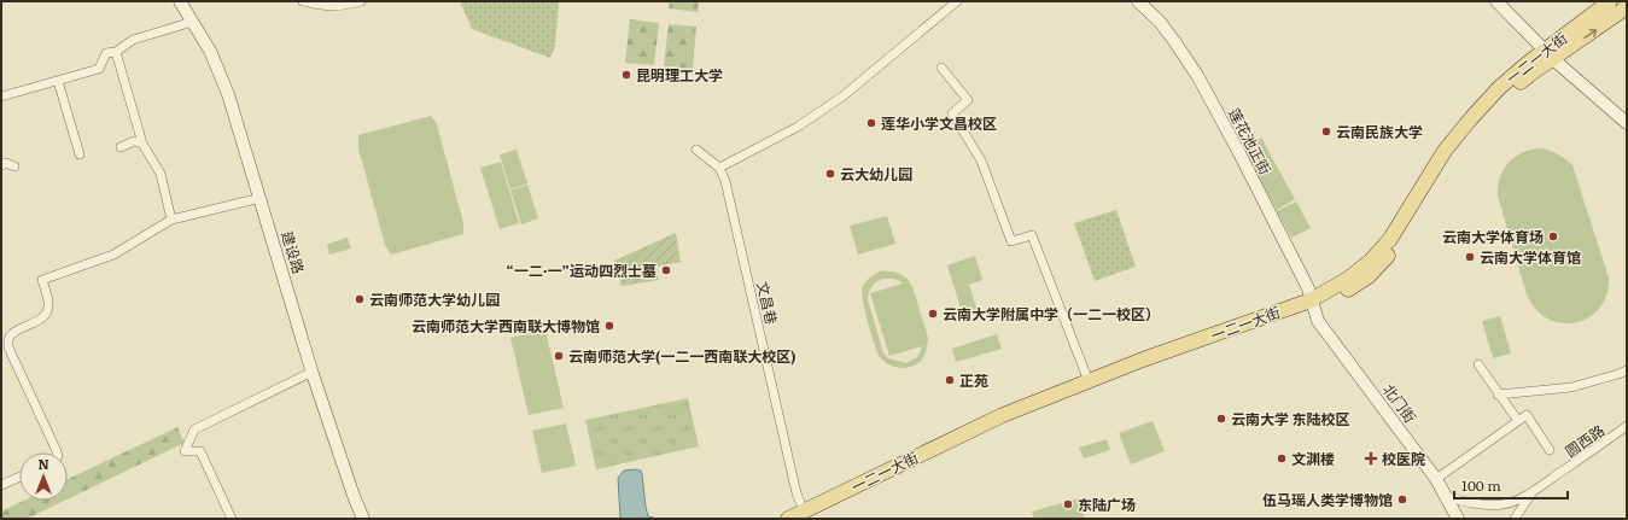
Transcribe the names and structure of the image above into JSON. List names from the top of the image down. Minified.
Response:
{"streets":{"main road":["一二一大街"],"street":["莲花池正街","建设路","文昌巷","北门街","圆西路"]},"crossings":[["一二一大街","莲花池正街"],["一二一大街","文昌巷"],["一二一大街","北门街"],["莲花池正街","北门街"],["北门街","圆西路"]],"places":{"other":["昆明理工大学","莲华小学文昌校区","云南民族大学","云大幼儿园","云南大学体育场","云南大学体育馆","“一二·一”运动四烈士墓","云南师范大学幼儿园","云南大学附属中学（一二一校区）","云南师范大学西南联大博物馆","云南师范大学(一二一西南联大校区)","正苑","云南大学 东陆校区","文渊楼","伍马瑶人类学博物馆","东陆广场"],"health":["校医院"]},"scale_bar":"100 m","north":"top"}
